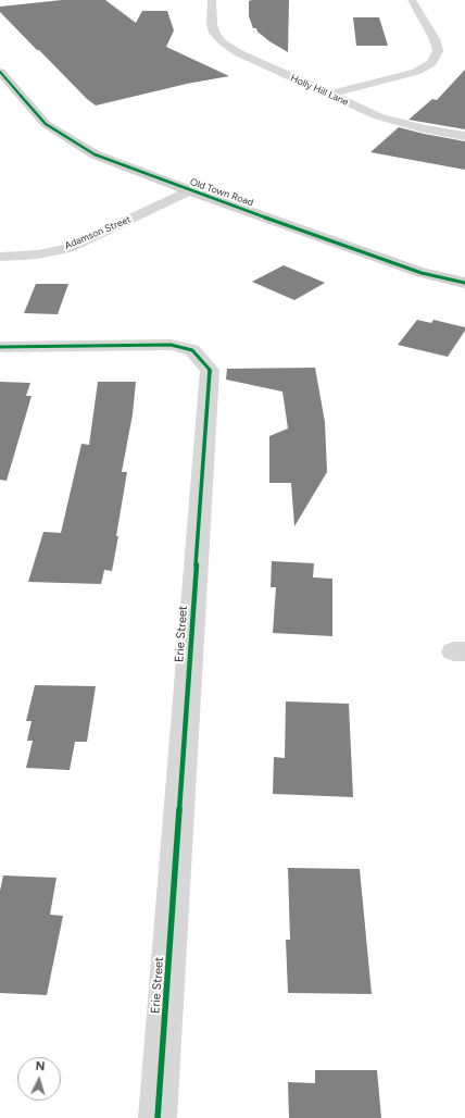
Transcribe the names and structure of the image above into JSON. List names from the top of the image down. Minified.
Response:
{"streets":{"main road":["Old Town Road"],"street":["Holly Hill Lane","Adamson Street","Erie Street"]},"crossings":[["Old Town Road","Adamson Street"]],"north":"top"}
